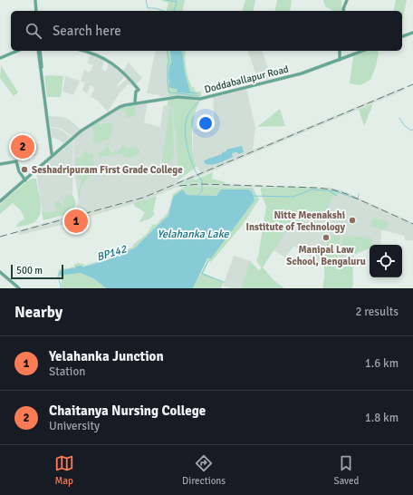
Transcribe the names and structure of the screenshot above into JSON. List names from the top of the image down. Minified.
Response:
{"streets":{"main road":["Doddaballapur Road"]},"water":["Yelahanka Lake","BP142"],"places":["Seshadripuram First Grade College","Nitte Meenakshi Institute of Technology","Manipal Law School, Bengaluru"],"scale_bar":"500 m","page":{"search":"Search here","pins":["2","1"],"scale":"500 m","heading":["Nearby","2 results"],"list":[{"mark":"1","name":"Yelahanka Junction","note":"Station","value":"1.6 km"},{"mark":"2","name":"Chaitanya Nursing College","note":"University","value":"1.8 km"}],"nav":["Map","Directions","Saved"]}}
